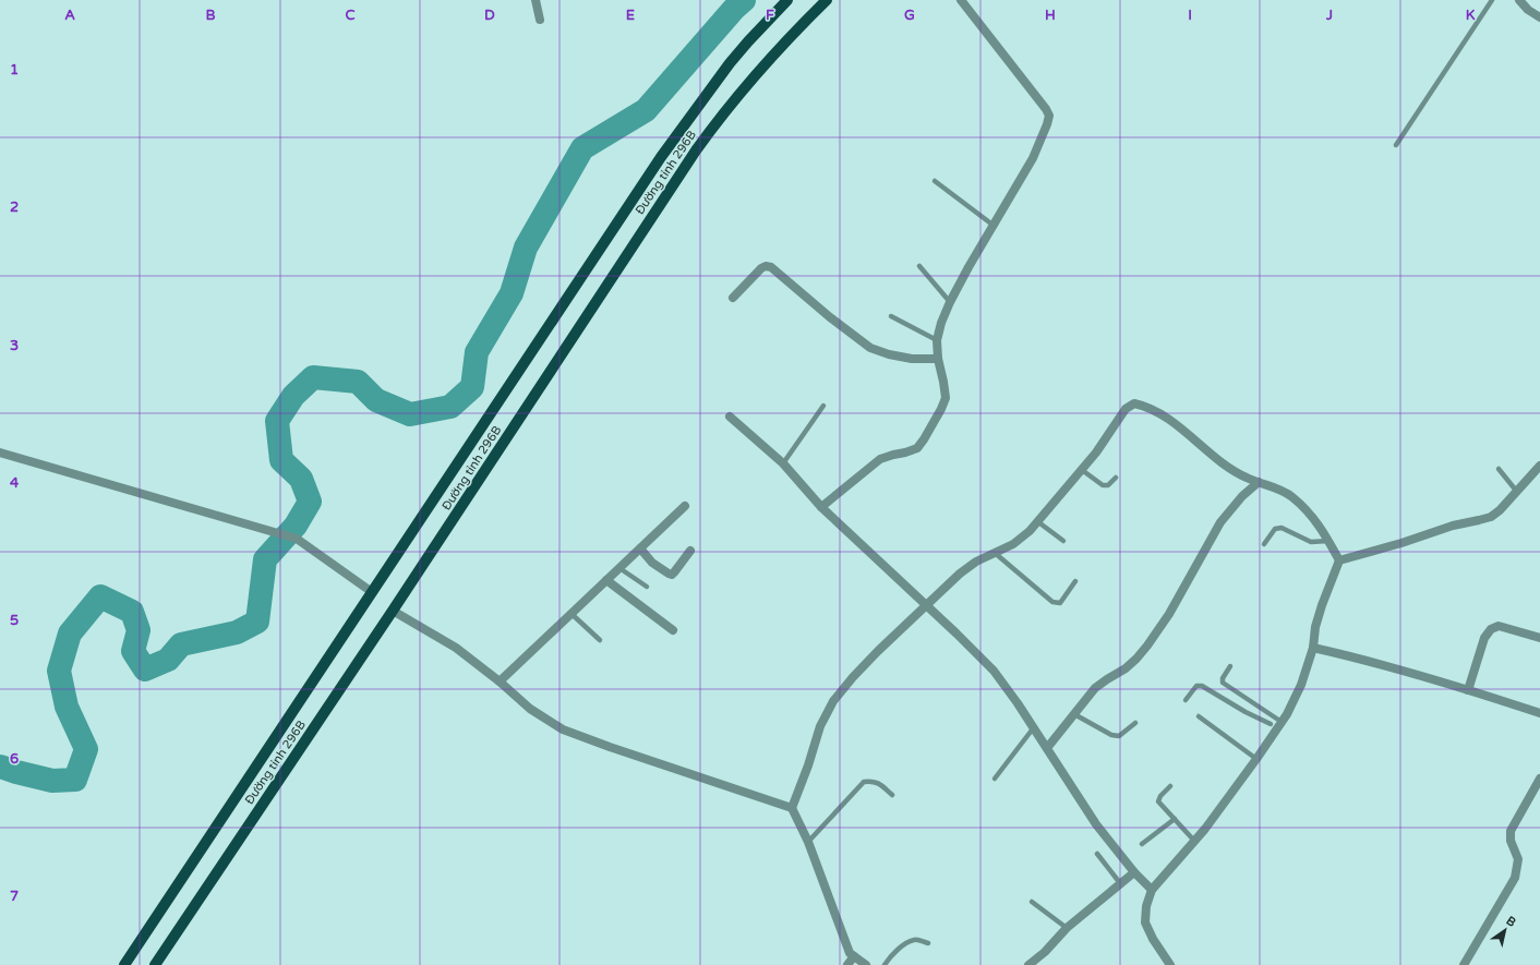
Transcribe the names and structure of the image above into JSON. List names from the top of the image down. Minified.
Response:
{"streets":{"main road":["Đường tỉnh 296B"]},"north":"top right","grid":{"columns":["A","B","C","D","E","F","G","H","I","J","K"],"rows":["1","2","3","4","5","6","7"]}}
